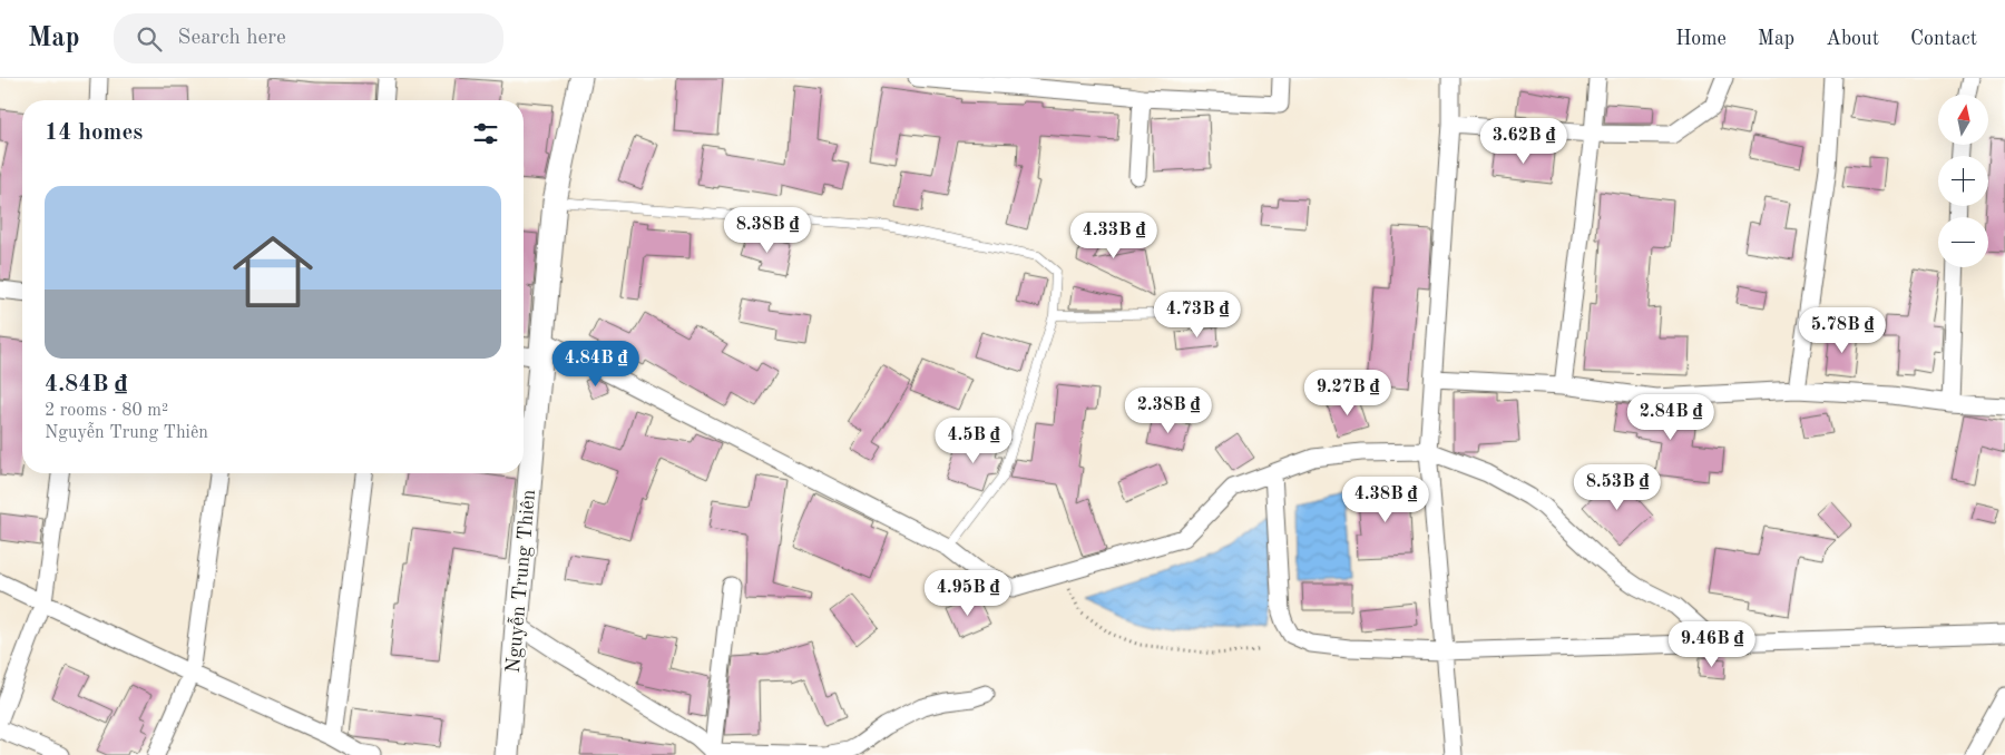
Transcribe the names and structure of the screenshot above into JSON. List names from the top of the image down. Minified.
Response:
{"streets":{"street":["Nguyễn Trung Thiên"]},"north":"top","page":{"header":"Map","search":"Search here","nav":["Home","Map","About","Contact"],"map_buttons":["+","−"],"heading":"14 homes","price":["3.62B ₫","8.38B ₫","4.33B ₫","4.73B ₫","5.78B ₫","4.84B ₫","9.27B ₫","2.38B ₫","2.84B ₫","4.5B ₫","8.53B ₫","4.38B ₫","4.95B ₫","9.46B ₫"],"list":[{"name":"4.84B ₫","note":"2 rooms · 80 m² · Nguyễn Trung Thiên"}]}}
